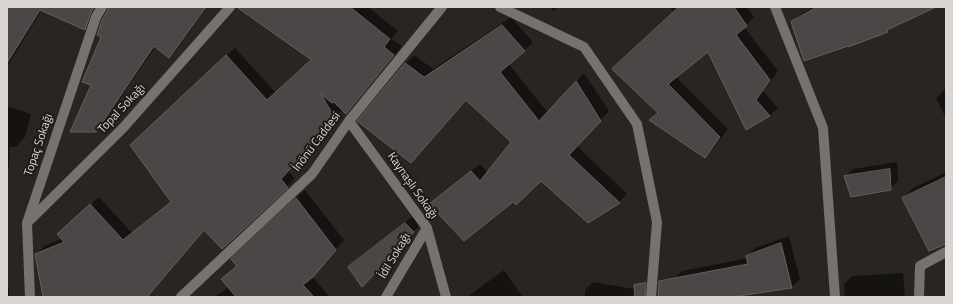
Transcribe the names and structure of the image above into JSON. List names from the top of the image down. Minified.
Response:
{"streets":{"street":["Topal Sokağı","İnönü Caddesi","Topaç Sokağı","Kaynaşlı Sokağı","İdil Sokağı"]},"crossings":[["Topal Sokağı","Topaç Sokağı"],["İnönü Caddesi","Kaynaşlı Sokağı"],["Kaynaşlı Sokağı","İdil Sokağı"]]}
